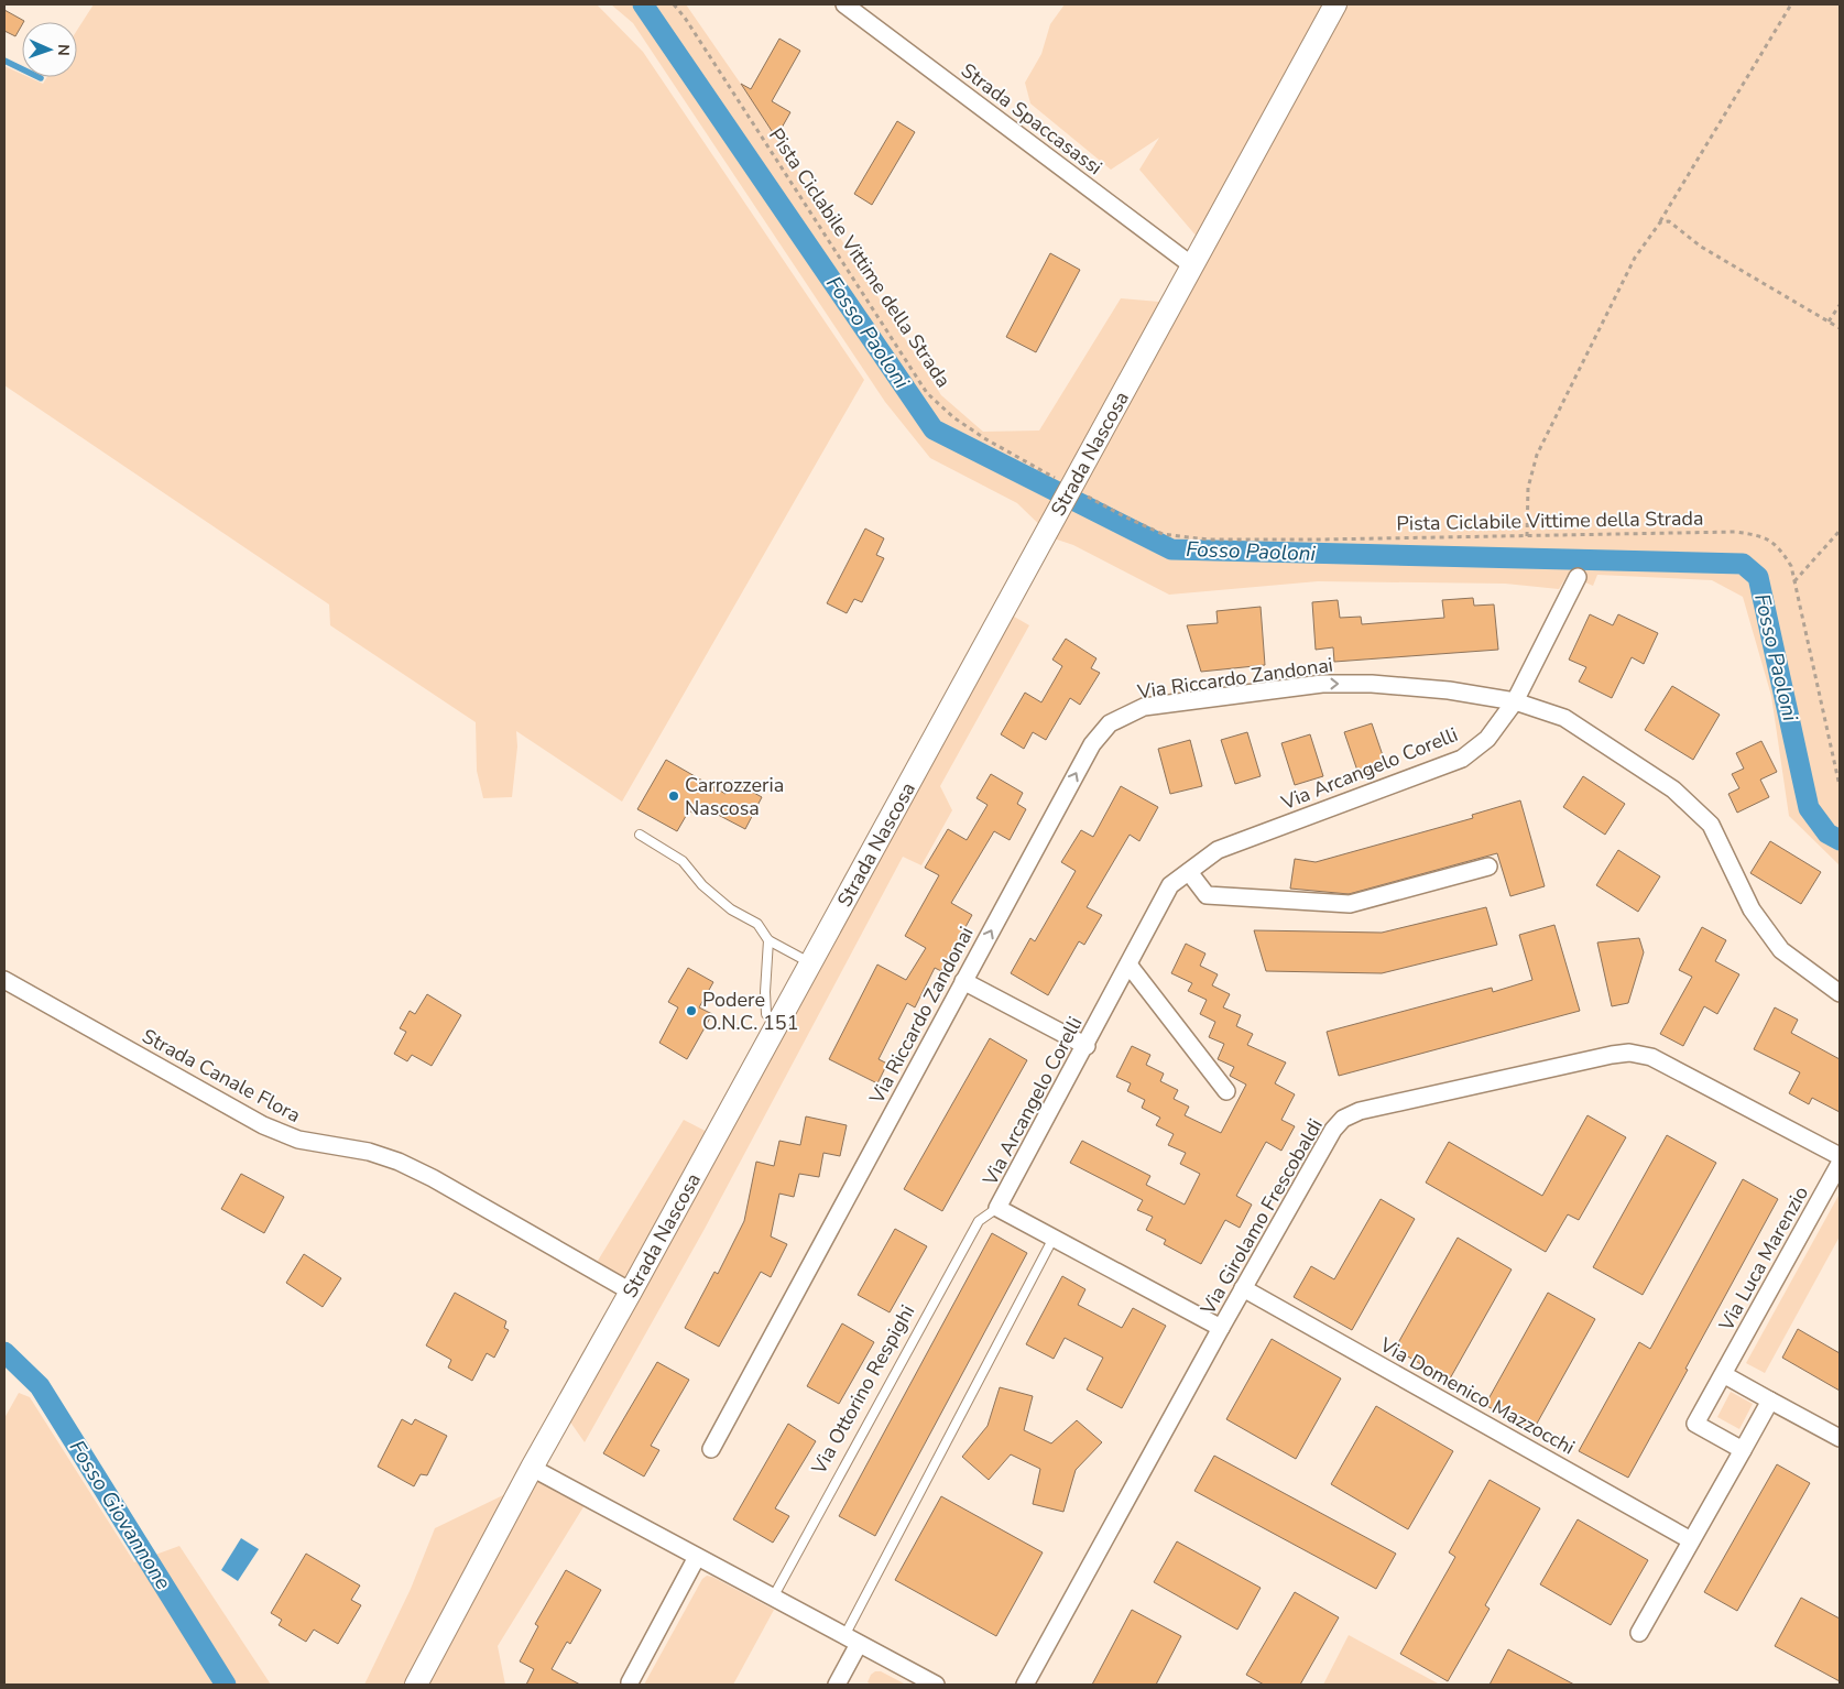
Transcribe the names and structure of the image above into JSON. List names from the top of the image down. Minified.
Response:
{"streets":{"street":["Strada Spaccasassi","Strada Nascosa","Via Riccardo Zandonai","Via Arcangelo Corelli","Strada Canale Flora","Via Girolamo Frescobaldi","Via Luca Marenzio","Via Domenico Mazzocchi"],"lane":["Via Ottorino Respighi"],"path":["Pista Ciclabile Vittime della Strada"]},"crossings":[["Strada Spaccasassi","Strada Nascosa"],["Pista Ciclabile Vittime della Strada","Strada Nascosa"],["Strada Nascosa","Strada Canale Flora"],["Via Riccardo Zandonai","Via Arcangelo Corelli"],["Via Arcangelo Corelli","Via Girolamo Frescobaldi"],["Via Arcangelo Corelli","Via Ottorino Respighi"],["Via Girolamo Frescobaldi","Via Domenico Mazzocchi"]],"one_way":["Via Riccardo Zandonai"],"water":["Fosso Paoloni","Fosso Giovannone"],"places":["Carrozzeria Nascosa","Podere O.N.C. 151"],"north":"right"}
